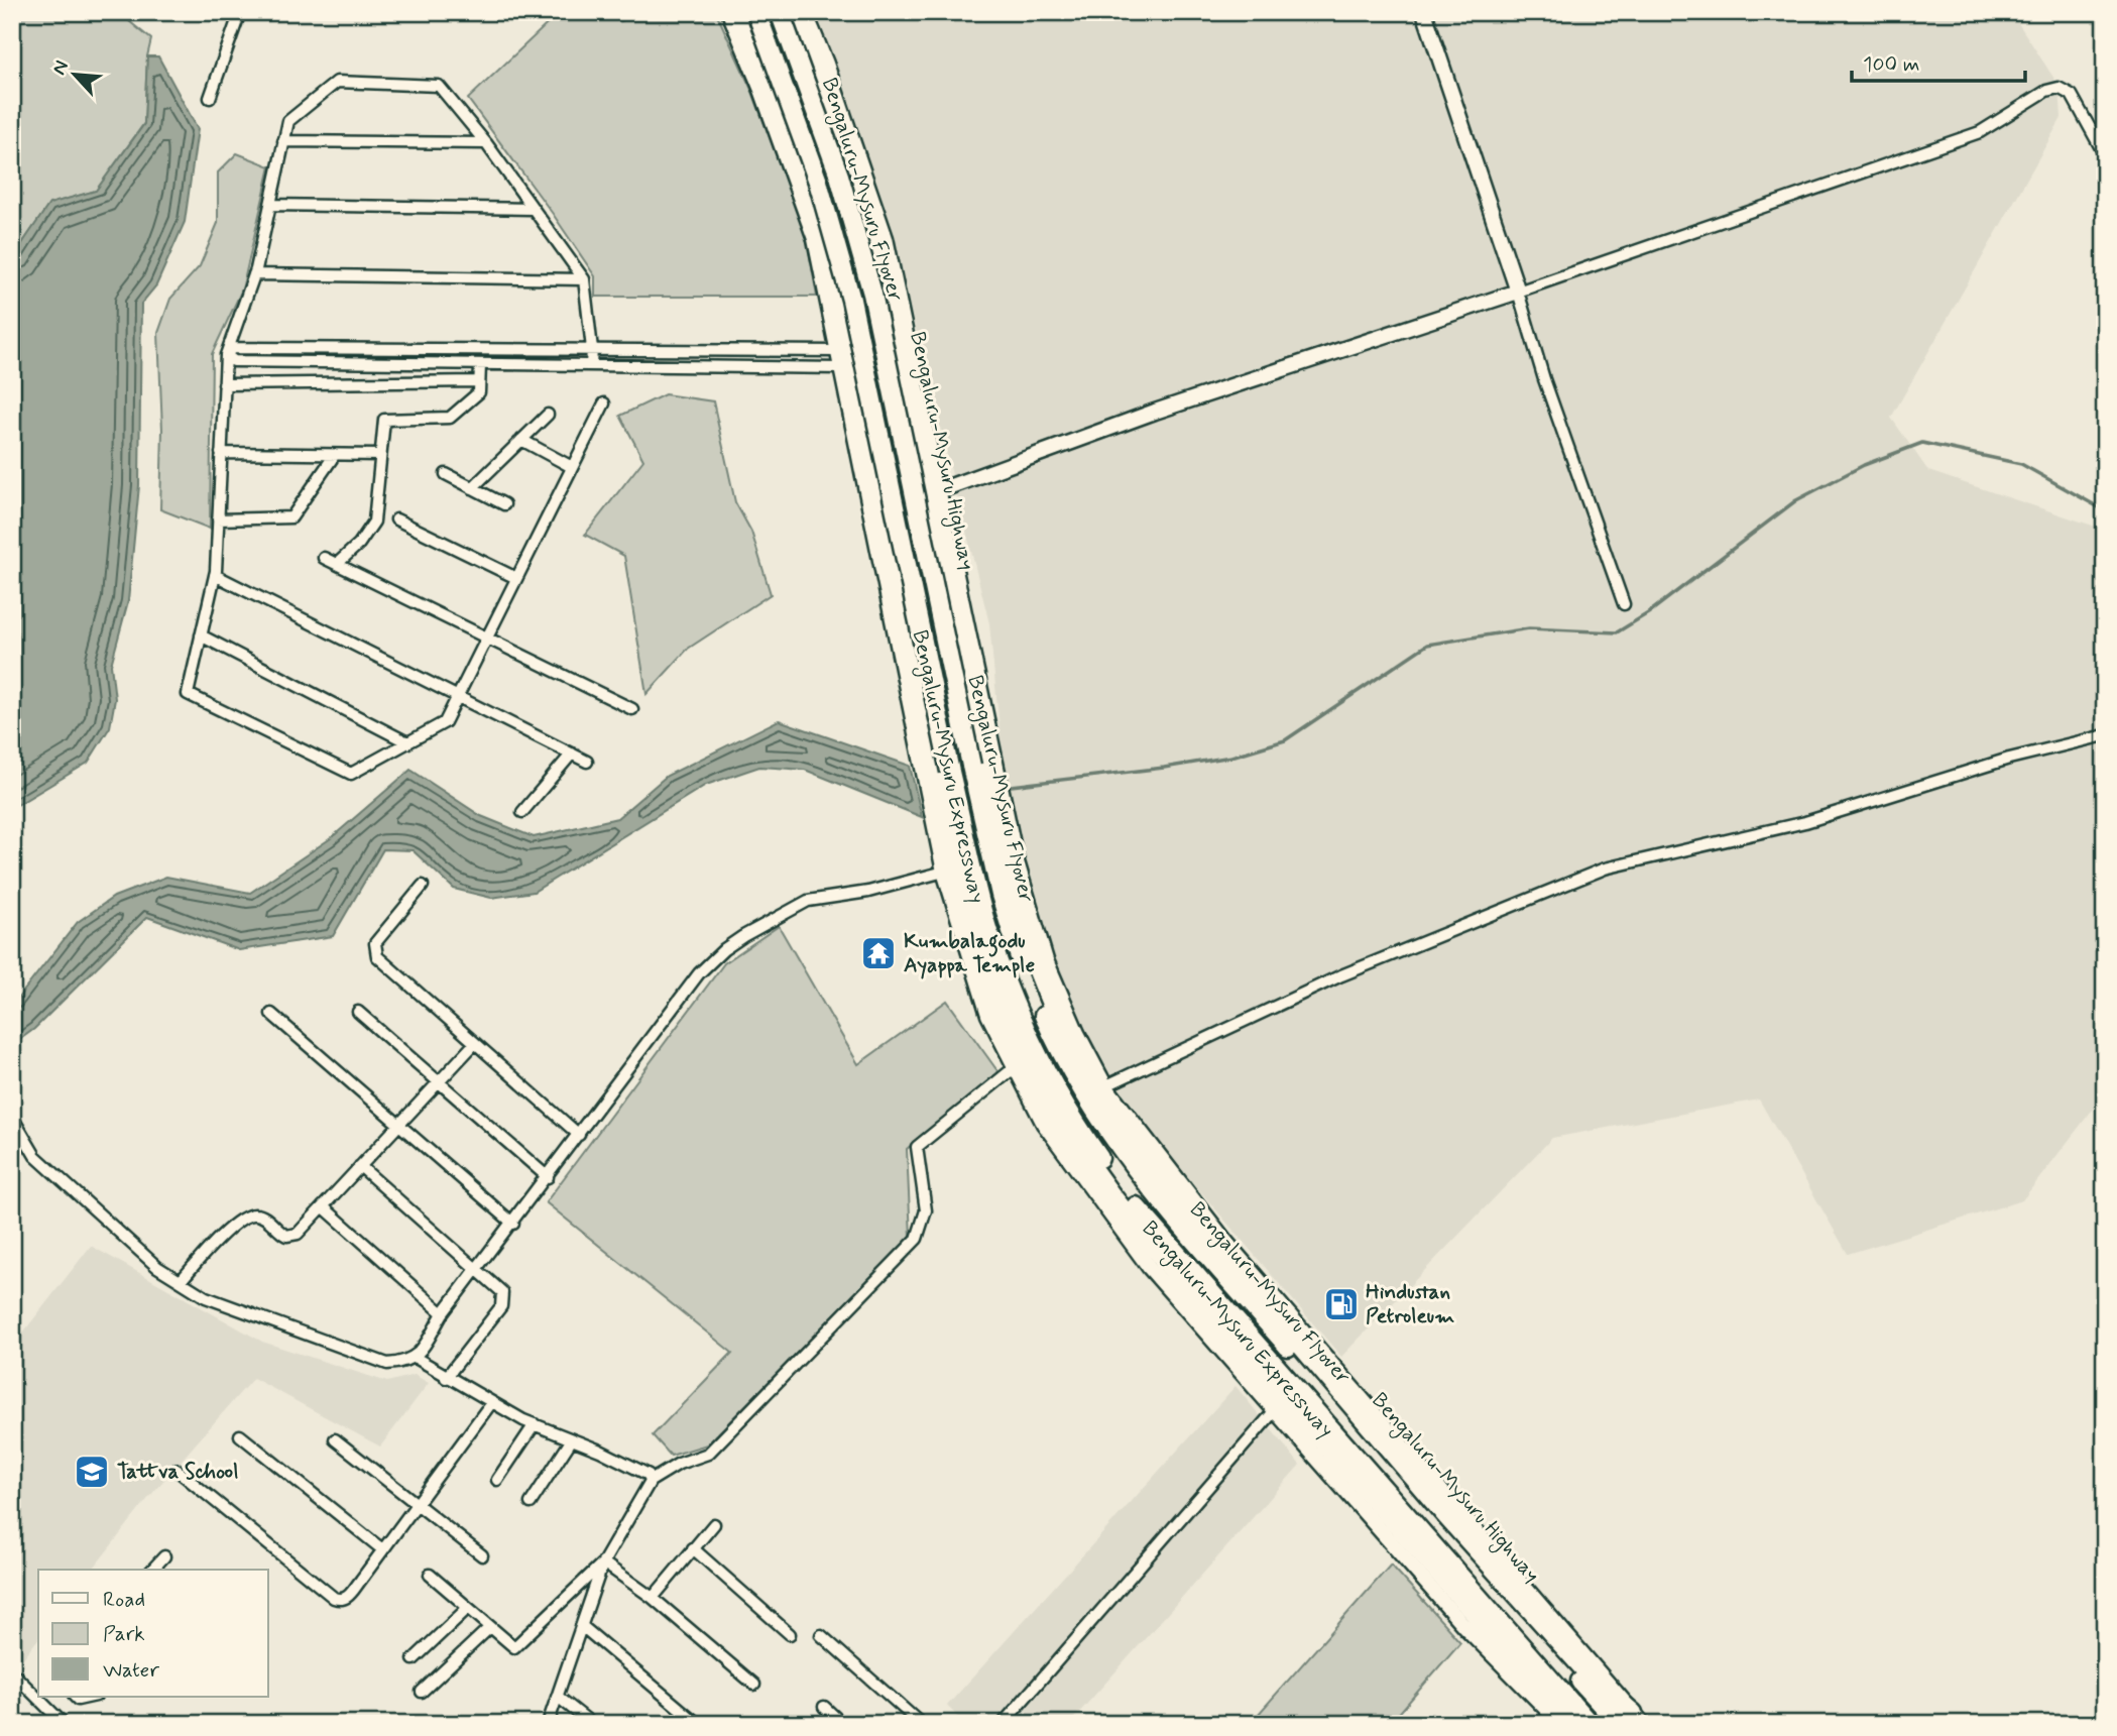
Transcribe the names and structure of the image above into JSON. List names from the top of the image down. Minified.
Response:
{"streets":{"highway":["Bengaluru-Mysuru Flyover","Bengaluru-Mysuru Highway","Bengaluru-Mysuru Expressway"]},"crossings":[["Bengaluru-Mysuru Flyover","Bengaluru-Mysuru Highway"],["Bengaluru-Mysuru Flyover","Bengaluru-Mysuru Expressway"]],"places":{"temple":["Kumbalagodu Ayappa Temple"],"fuel station":["Hindustan Petroleum"],"school or university":["Tattva School"]},"legend":["Road","Park","Water"],"scale_bar":"100 m","north":"top left"}
